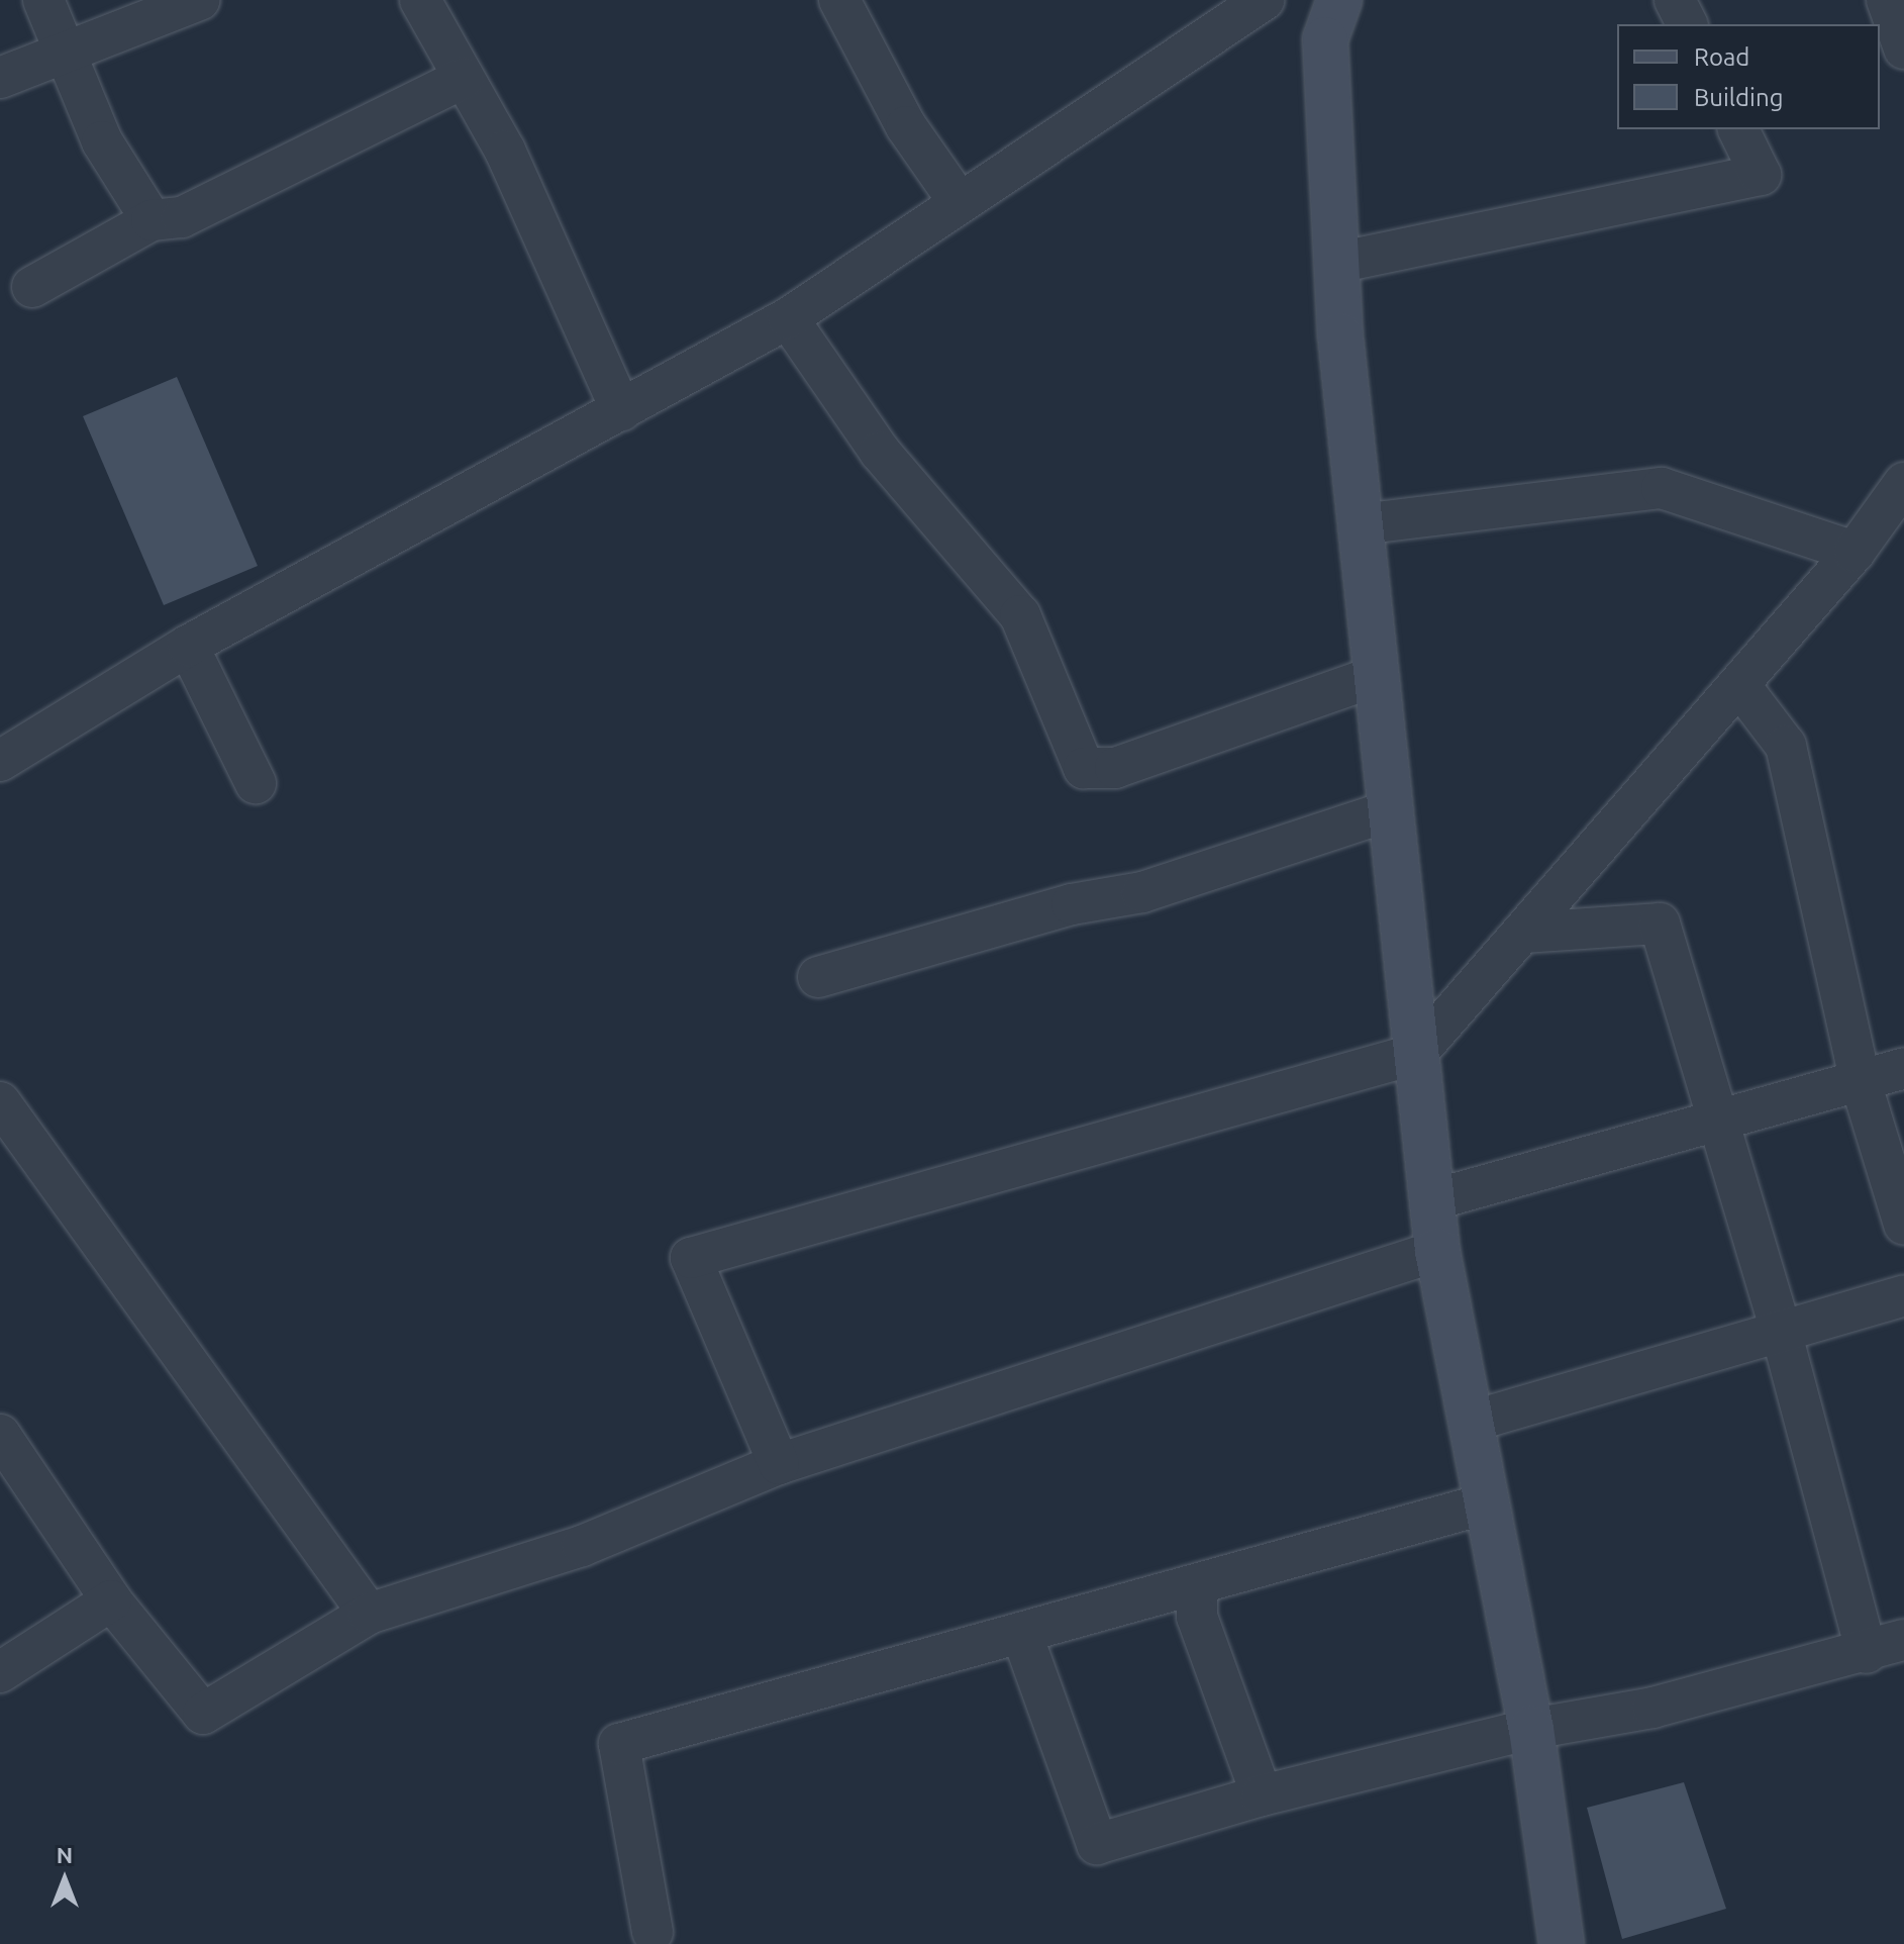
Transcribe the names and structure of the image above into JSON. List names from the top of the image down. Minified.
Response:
{"legend":["Road","Building"],"north":"top"}
